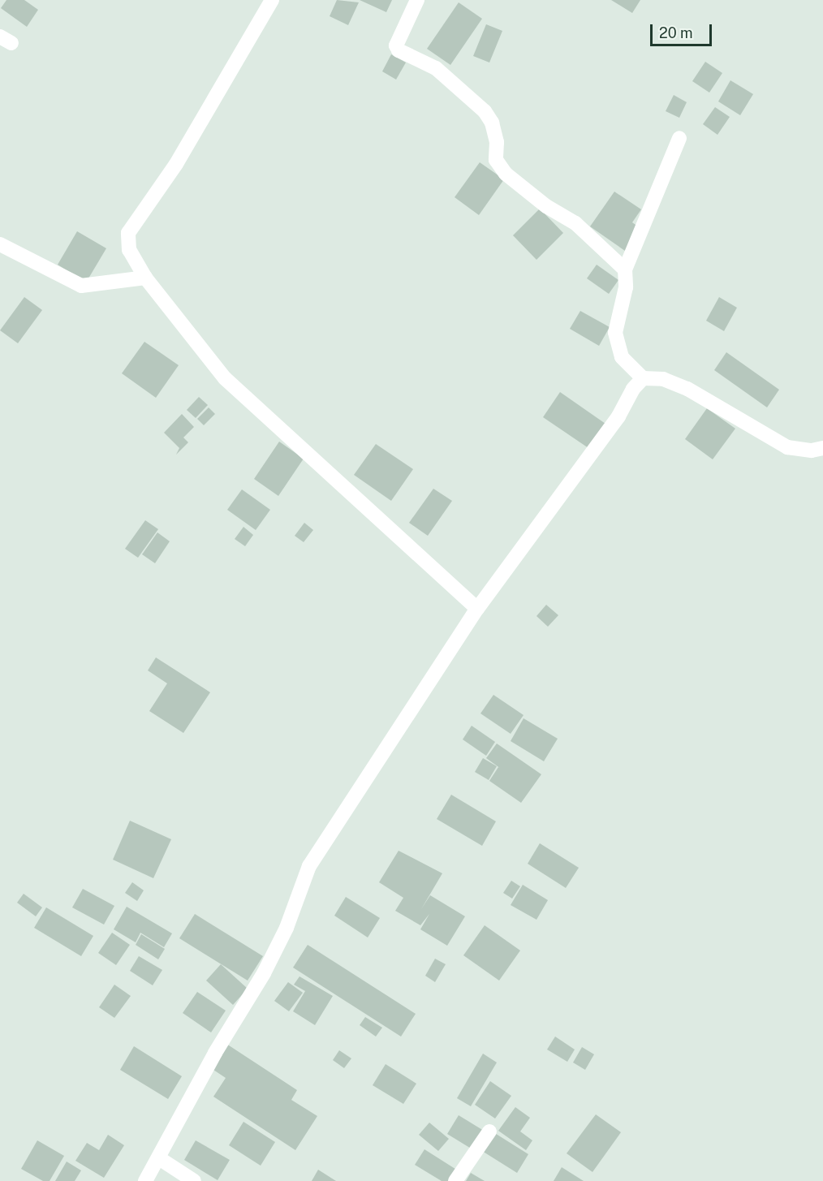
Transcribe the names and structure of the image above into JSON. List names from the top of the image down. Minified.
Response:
{"scale_bar":"20 m"}
